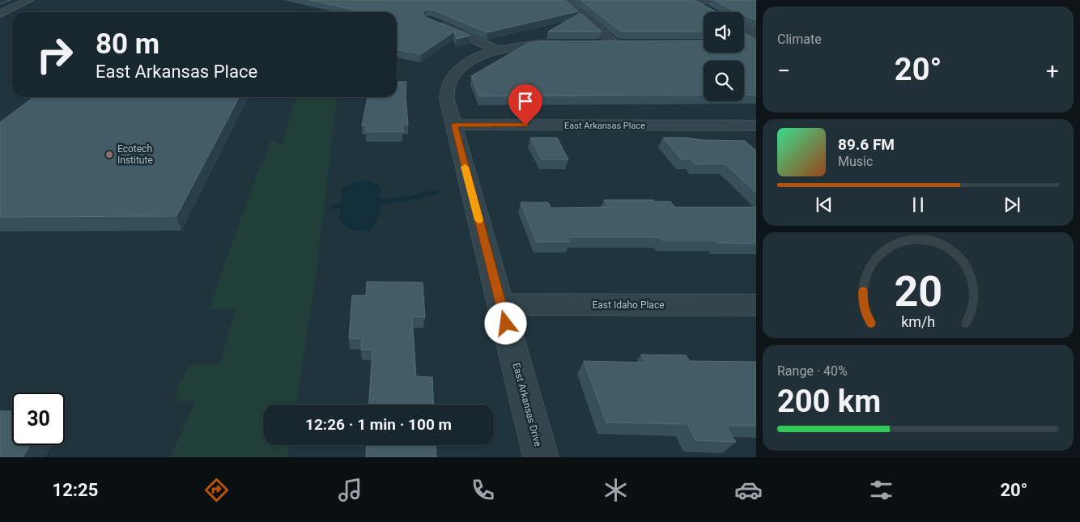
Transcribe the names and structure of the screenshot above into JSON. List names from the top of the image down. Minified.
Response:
{"streets":{"street":["East Arkansas Place","East Idaho Place","East Arkansas Drive"]},"crossings":[["East Arkansas Place","East Arkansas Drive"],["East Idaho Place","East Arkansas Drive"]],"places":["Ecotech Institute"],"page":{"tile":["Climate",["Range · 40%","200 km"]],"turn":["80 m","East Arkansas Place"],"heat":["−","20°","+"],"song":["89.6 FM","Music"],"limit":"30","trip":"12:26 · 1 min · 100 m","tabs":["12:25","20°"],"gauge":["20","km/h"]}}
